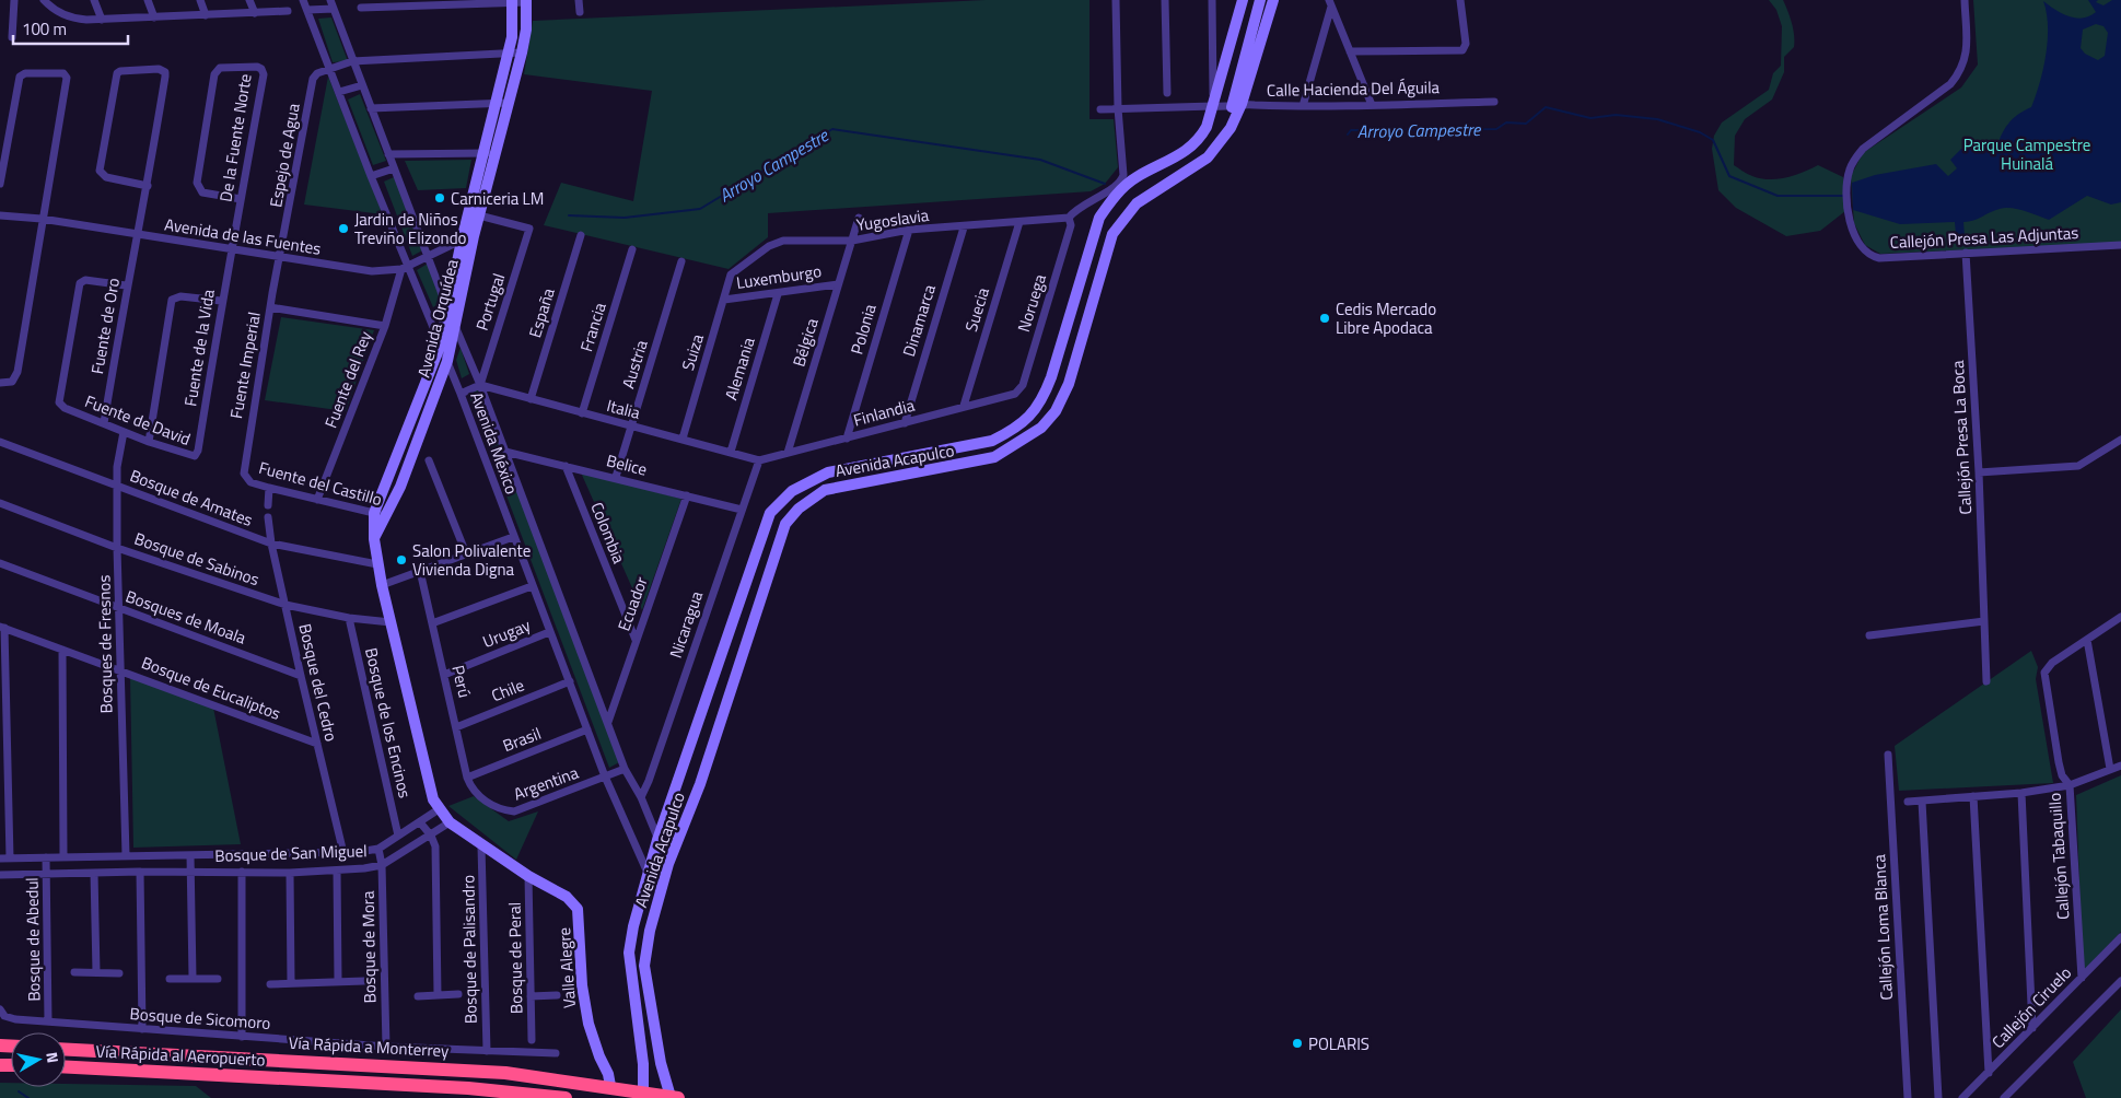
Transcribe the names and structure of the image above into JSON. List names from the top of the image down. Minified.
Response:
{"streets":{"highway":["Vía Rápida a Monterrey","Vía Rápida al Aeropuerto"],"street":["Calle Hacienda Del Águila","De la Fuente Norte","Espejo de Agua","Yugoslavia","Avenida de las Fuentes","Callejón Presa Las Adjuntas","Luxemburgo","Portugal","Noruega","Suecia","España","Avenida Orquídea","Dinamarca","Fuente de Oro","Francia","Polonia","Bélgica","Fuente de la Vida","Suiza","Austria","Fuente Imperial","Alemania","Fuente del Rey","Italia","Finlandia","Fuente de David","Callejón Presa La Boca","Avenida México","Avenida Acapulco","Belice","Fuente del Castillo","Bosque de Amates","Colombia","Bosque de Sabinos","Ecuador","Bosques de Moala","Nicaragua","Urugay","Bosques de Fresnos","Perú","Bosque del Cedro","Bosque de Eucaliptos","Chile","Bosque de los Encinos","Brasil","Argentina","Bosque de San Miguel","Callejón Tabaquillo","Callejón Loma Blanca","Bosque de Abedul","Bosque de Mora","Bosque de Palisandro","Bosque de Peral","Valle Alegre","Callejón Ciruelo","Bosque de Sicomoro"]},"crossings":[["Calle Hacienda Del Águila","Avenida Acapulco"],["De la Fuente Norte","Avenida de las Fuentes"],["De la Fuente Norte","Fuente de la Vida"],["Espejo de Agua","Avenida de las Fuentes"],["Espejo de Agua","Fuente Imperial"],["Espejo de Agua","Avenida México"],["Yugoslavia","Noruega"],["Yugoslavia","Suecia"],["Yugoslavia","Dinamarca"],["Yugoslavia","Polonia"],["Yugoslavia","Bélgica"],["Yugoslavia","Suiza"],["Avenida de las Fuentes","Avenida Orquídea"],["Avenida de las Fuentes","Fuente de Oro"],["Avenida de las Fuentes","Fuente de la Vida"],["Avenida de las Fuentes","Fuente Imperial"],["Avenida de las Fuentes","Fuente del Rey"],["Avenida de las Fuentes","Avenida México"],["Callejón Presa Las Adjuntas","Callejón Presa La Boca"],["Luxemburgo","Bélgica"],["Luxemburgo","Suiza"],["Luxemburgo","Alemania"],["Portugal","Avenida Orquídea"],["Portugal","Italia"],["Portugal","Avenida México"],["Noruega","Finlandia"],["Suecia","Finlandia"],["España","Italia"],["Avenida Orquídea","Avenida México"],["Avenida Orquídea","Fuente del Castillo"],["Avenida Orquídea","Bosque de Amates"],["Avenida Orquídea","Bosque de Sabinos"],["Avenida Orquídea","Bosque de San Miguel"],["Dinamarca","Finlandia"],["Fuente de Oro","Fuente de David"],["Francia","Italia"],["Polonia","Finlandia"],["Bélgica","Finlandia"],["Fuente de la Vida","Fuente de David"],["Suiza","Italia"],["Austria","Italia"],["Austria","Belice"],["Fuente Imperial","Fuente del Castillo"],["Alemania","Italia"],["Fuente del Rey","Avenida México"],["Fuente del Rey","Fuente del Castillo"],["Italia","Finlandia"],["Italia","Avenida México"],["Italia","Nicaragua"],["Finlandia","Nicaragua"],["Fuente de David","Bosques de Fresnos"],["Avenida México","Avenida Acapulco"],["Avenida México","Belice"],["Avenida México","Ecuador"],["Avenida México","Nicaragua"],["Avenida México","Urugay"],["Avenida México","Chile"],["Avenida México","Brasil"],["Avenida México","Argentina"],["Avenida Acapulco","Vía Rápida a Monterrey"],["Belice","Colombia"],["Belice","Ecuador"],["Belice","Nicaragua"],["Bosque de Amates","Bosques de Fresnos"],["Bosque de Amates","Bosque del Cedro"],["Colombia","Ecuador"],["Bosque de Sabinos","Bosques de Fresnos"],["Bosque de Sabinos","Bosque del Cedro"],["Bosque de Sabinos","Bosque de los Encinos"],["Bosques de Moala","Bosques de Fresnos"],["Bosques de Moala","Bosque del Cedro"],["Urugay","Perú"],["Bosques de Fresnos","Bosque de Eucaliptos"],["Bosques de Fresnos","Bosque de San Miguel"],["Perú","Chile"],["Perú","Brasil"],["Perú","Argentina"],["Bosque del Cedro","Bosque de Eucaliptos"],["Bosque del Cedro","Bosque de San Miguel"],["Bosque de los Encinos","Bosque de San Miguel"],["Bosque de San Miguel","Bosque de Abedul"],["Bosque de San Miguel","Bosque de Mora"],["Callejón Tabaquillo","Callejón Ciruelo"],["Bosque de Abedul","Bosque de Sicomoro"],["Bosque de Mora","Bosque de Sicomoro"],["Bosque de Palisandro","Bosque de Sicomoro"],["Bosque de Peral","Valle Alegre"],["Valle Alegre","Vía Rápida a Monterrey"]],"water":["Arroyo Campestre"],"parks":["Parque Campestre Huinalá"],"places":["Carniceria LM","Jardin de Niños Treviño Elizondo","Cedis Mercado Libre Apodaca","Salon Polivalente Vivienda Digna","POLARIS"],"scale_bar":"100 m","north":"right"}
